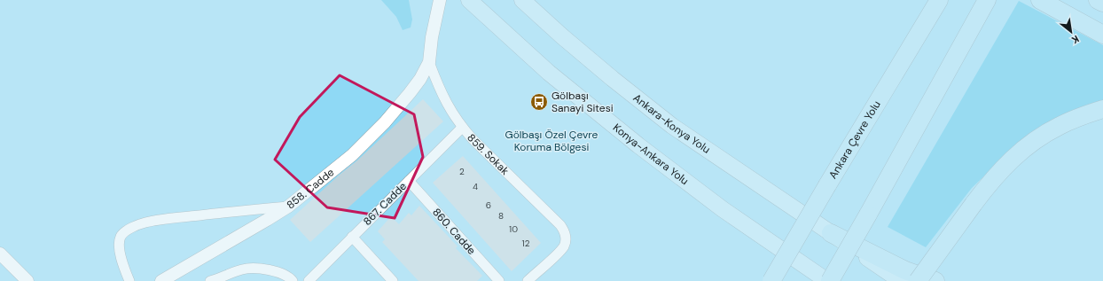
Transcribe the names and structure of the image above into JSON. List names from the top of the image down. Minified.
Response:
{"streets":{"highway":["Ankara-Konya Yolu","Ankara Çevre Yolu","Konya-Ankara Yolu"],"street":["859. Sokak","858. Cadde","867. Cadde","860. Cadde"]},"crossings":[["859. Sokak","858. Cadde"],["859. Sokak","867. Cadde"],["867. Cadde","860. Cadde"]],"parks":["Gölbaşı Özel Çevre Koruma Bölgesi"],"places":{"bus stop":["Gölbaşı Sanayi Sitesi"]},"house_numbers":["2","4","6","8","10","12"],"north":"bottom right"}
